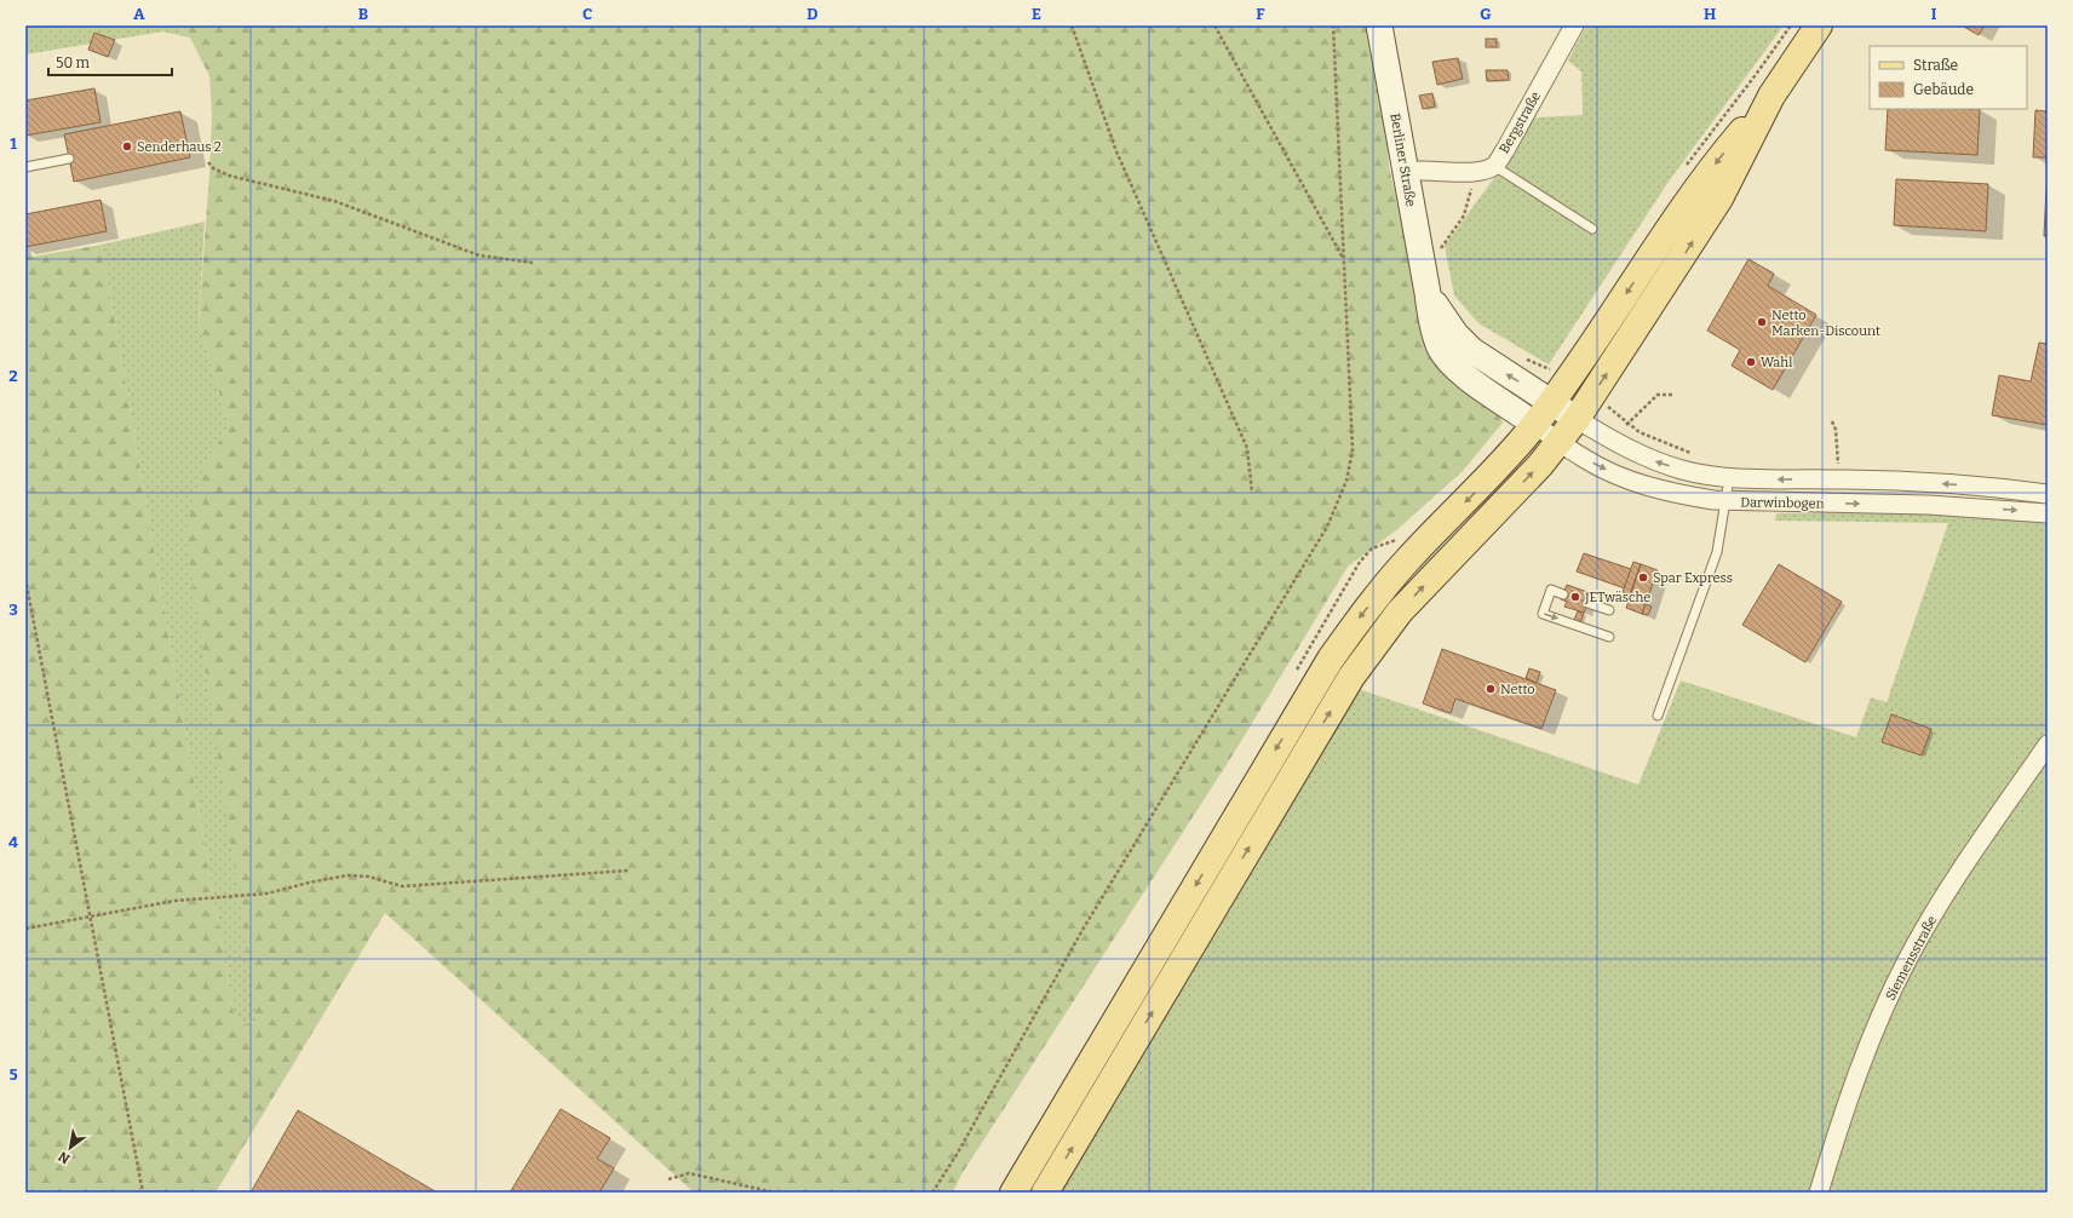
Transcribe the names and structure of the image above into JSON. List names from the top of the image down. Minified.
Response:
{"streets":{"street":["Bergstraße","Berliner Straße","Darwinbogen","Siemensstraße"]},"crossings":[["Bergstraße","Berliner Straße"],["Berliner Straße","Darwinbogen"]],"places":["Senderhaus 2","Netto Marken-Discount","Wahl","Spar Express","JETwäsche","Netto"],"legend":["Straße","Gebäude"],"scale_bar":"50 m","north":"bottom left","grid":{"columns":["A","B","C","D","E","F","G","H","I"],"rows":["1","2","3","4","5"]}}
